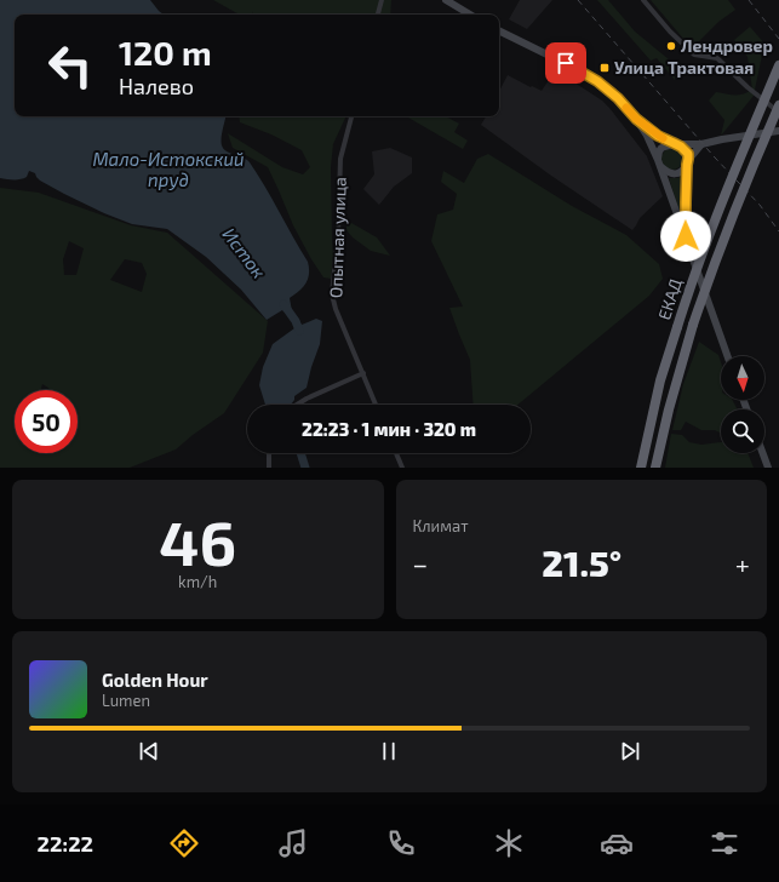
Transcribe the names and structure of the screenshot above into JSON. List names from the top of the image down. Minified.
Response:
{"streets":{"highway":["ЕКАД"],"street":["Опытная улица"]},"water":["Мало-Истокский пруд","Исток"],"places":{"other":["Лендровер"],"transit":["Улица Трактовая"]},"north":"bottom","page":{"turn":["120 m","Налево"],"limit":"50","trip":"22:23 · 1 мин · 320 m","tile":[["46","km/h"],"Климат"],"heat":["−","21.5°","+"],"song":["Golden Hour","Lumen"],"tabs":"22:22"}}
